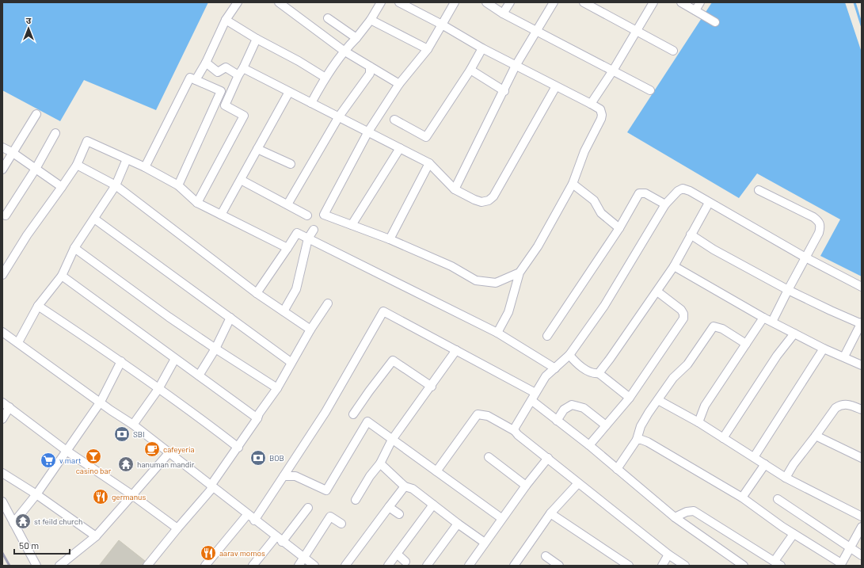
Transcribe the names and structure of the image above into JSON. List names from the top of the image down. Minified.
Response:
{"places":{"bank":["SBI","BOB"],"cafe":["cafeyeria"],"bar":["casino bar"],"supermarket":["v mart"],"temple":["hanuman mandir","st feild church"],"restaurant":["germanus","aarav momos"]},"scale_bar":"50 m","north":"top"}
